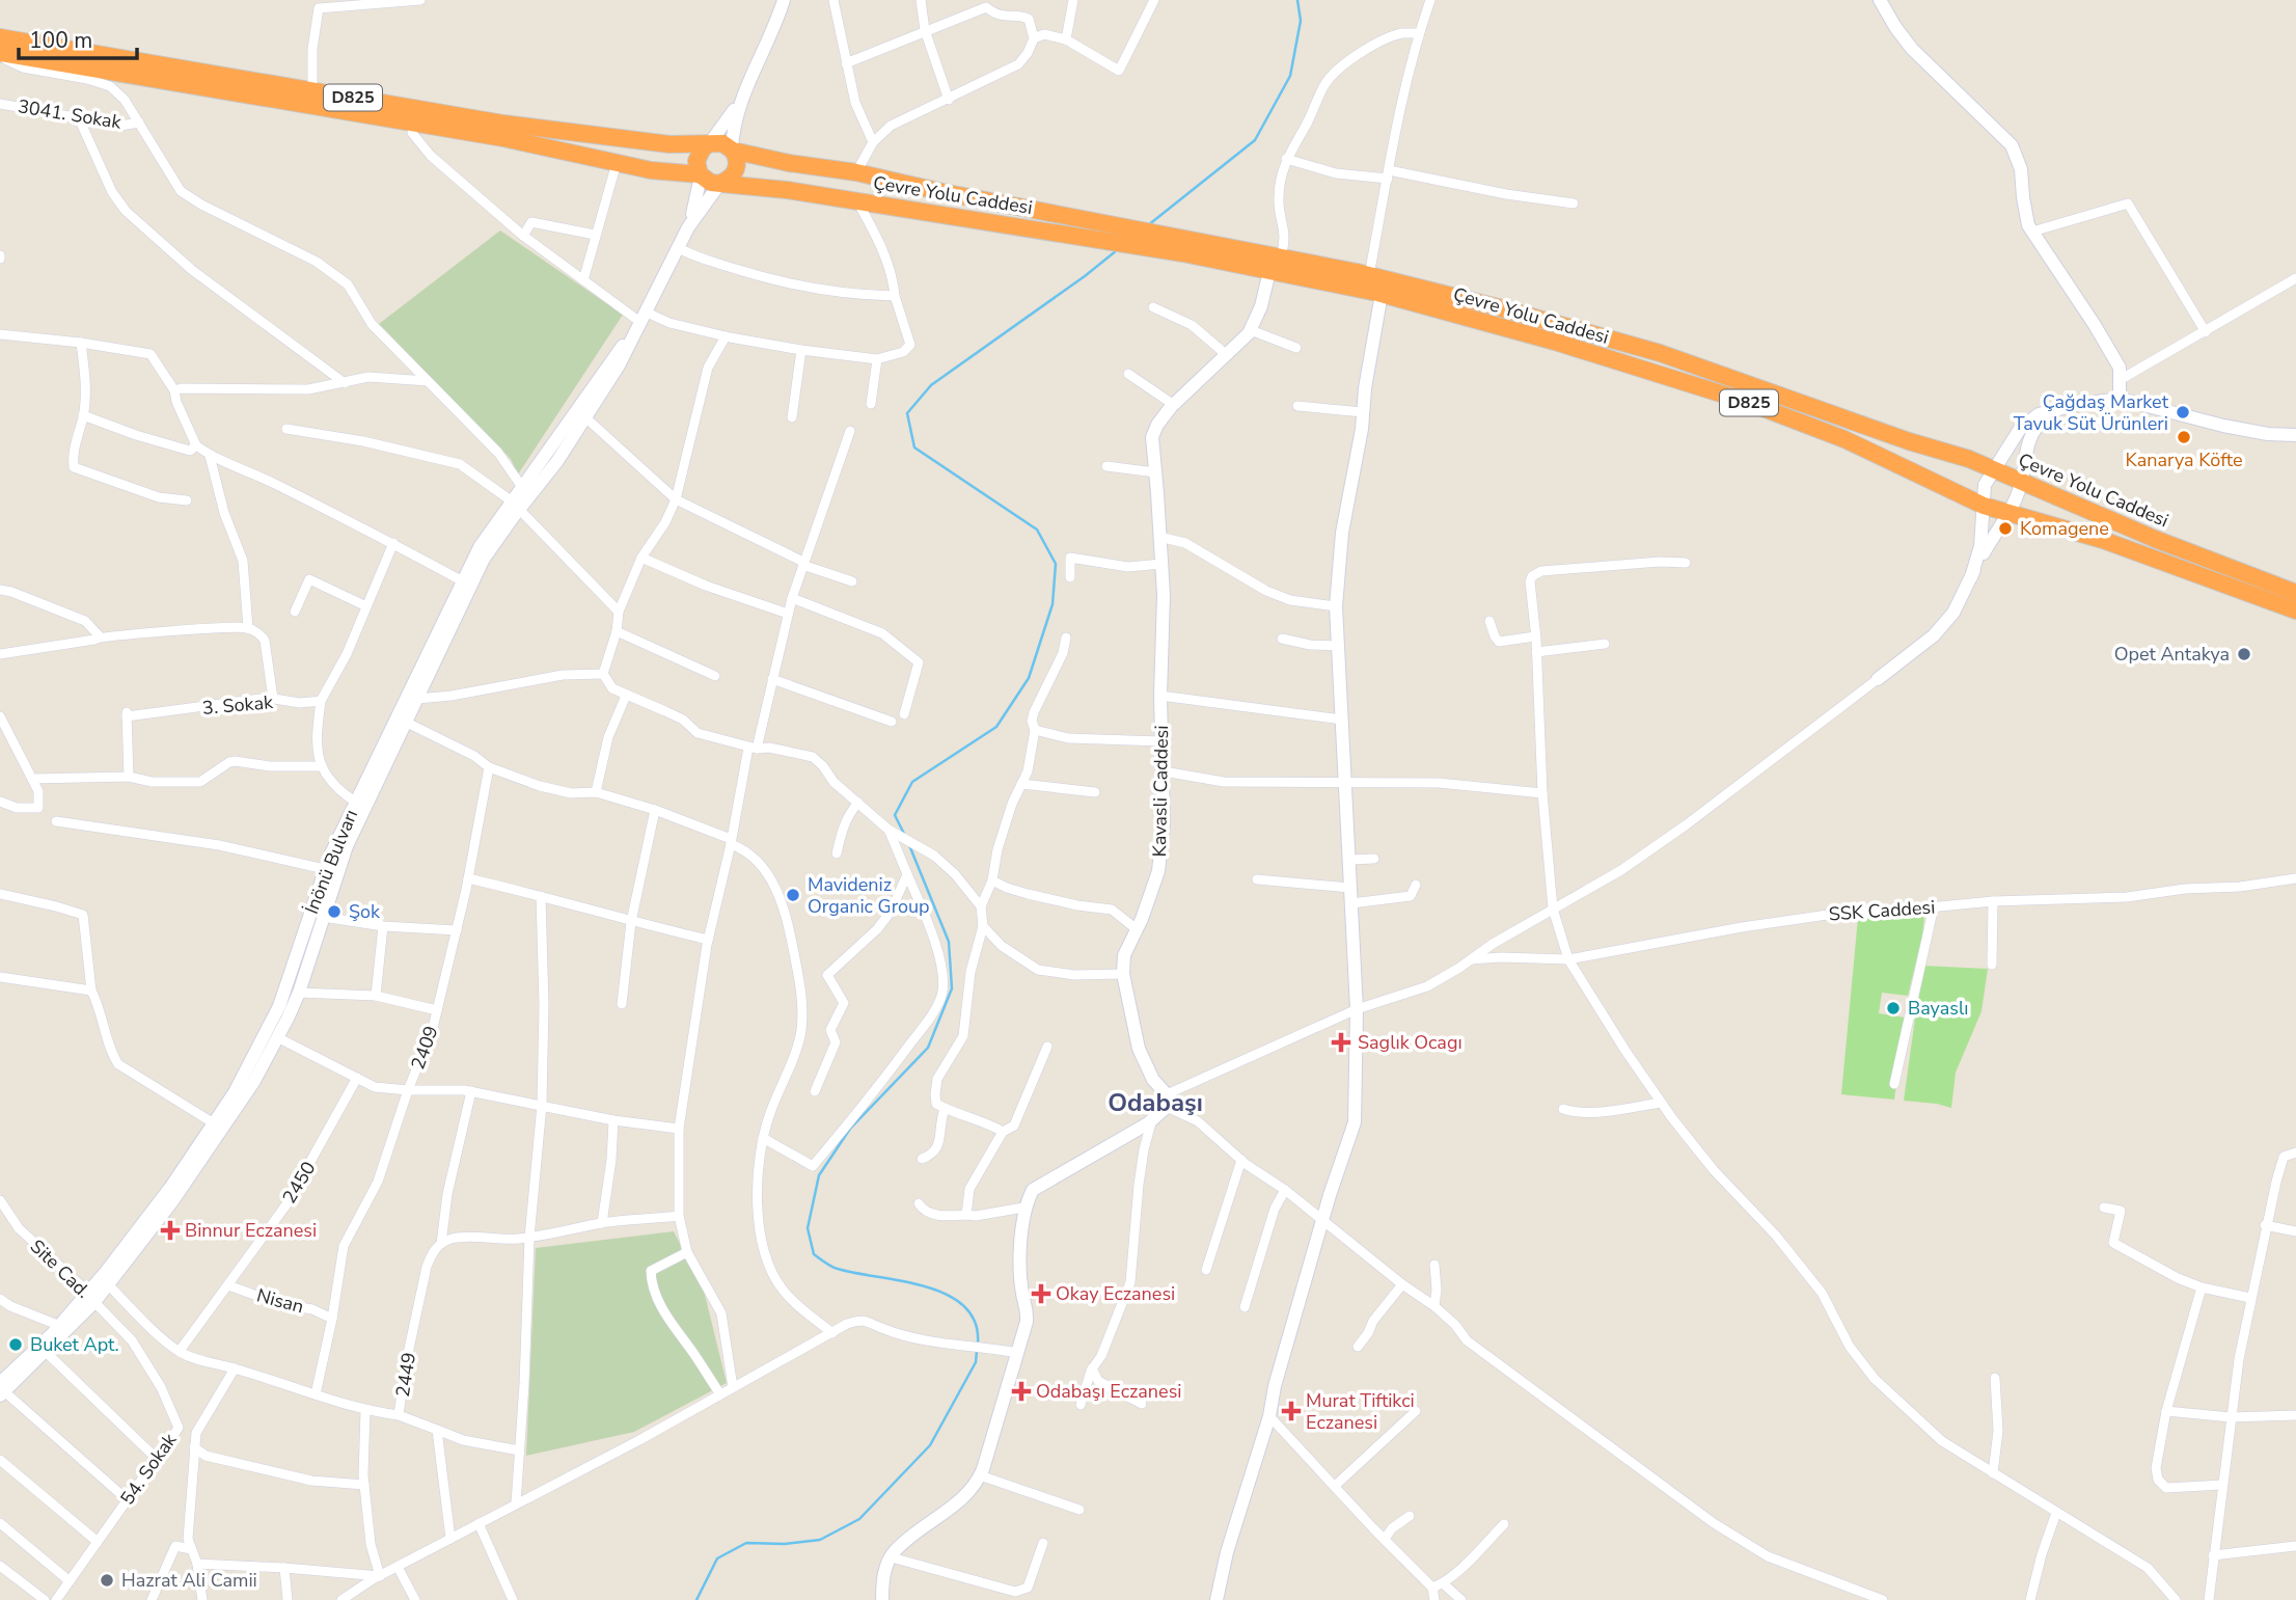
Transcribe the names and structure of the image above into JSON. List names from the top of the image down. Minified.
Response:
{"streets":{"highway":["D825","Çevre Yolu Caddesi"],"street":["3041. Sokak","3. Sokak","Kavasli Caddesi","İnönü Bulvarı","SSK Caddesi","2409","2450","Site Cad.","Nisan","2449","54. Sokak"]},"crossings":[["Çevre Yolu Caddesi","Kavasli Caddesi"],["Çevre Yolu Caddesi","İnönü Bulvarı"],["İnönü Bulvarı","Site Cad."],["İnönü Bulvarı","2449"],["İnönü Bulvarı","54. Sokak"],["2409","Nisan"],["2409","2449"],["2450","Nisan"],["2450","2449"],["Site Cad.","54. Sokak"]],"districts":["Odabaşı"],"places":{"other":["Çağdaş Market Tavuk Süt Ürünleri","Kanarya Köfte","Komagene","Opet Antakya","Mavideniz Organic Group","Şok","Bayaslı","Buket Apt.","Hazrat Ali Camii"],"health":["Saglık Ocagı","Binnur Eczanesi","Okay Eczanesi","Odabaşı Eczanesi","Murat Tiftikci Eczanesi"]},"scale_bar":"100 m"}
